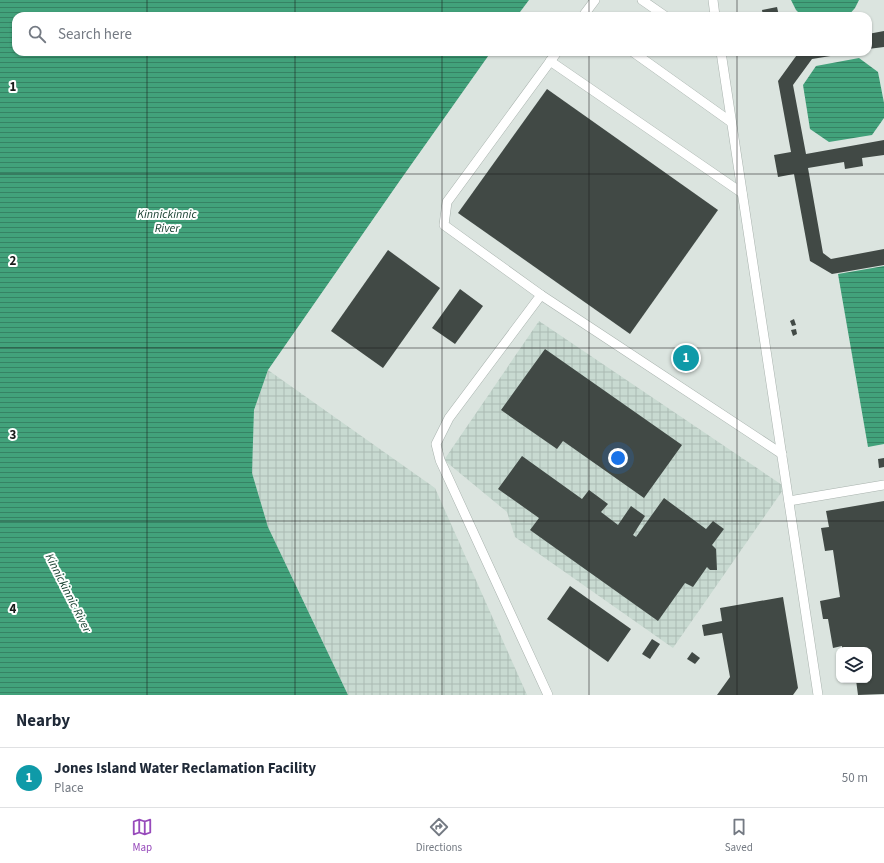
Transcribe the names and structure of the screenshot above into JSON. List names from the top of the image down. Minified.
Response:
{"water":["Kinnickinnic River"],"page":{"search":"Search here","pins":"1","heading":"Nearby","list":[{"mark":"1","name":"Jones Island Water Reclamation Facility","note":"Place","value":"50 m"}],"nav":["Map","Directions","Saved"]},"grid":{"rows":["1","2","3","4"]}}
